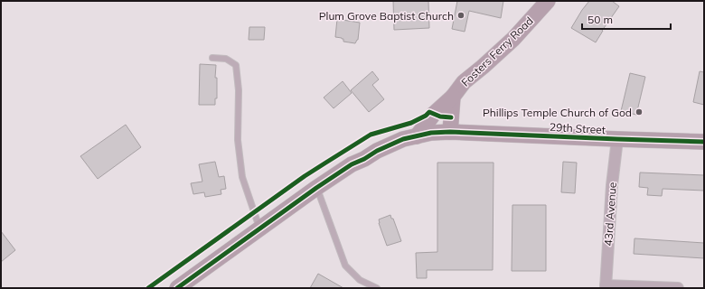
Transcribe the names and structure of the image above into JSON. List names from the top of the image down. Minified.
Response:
{"streets":{"street":["Fosters Ferry Road","29th Street","43rd Avenue"]},"crossings":[["Fosters Ferry Road","29th Street"],["29th Street","43rd Avenue"]],"places":["Plum Grove Baptist Church","Phillips Temple Church of God"],"scale_bar":"50 m"}
